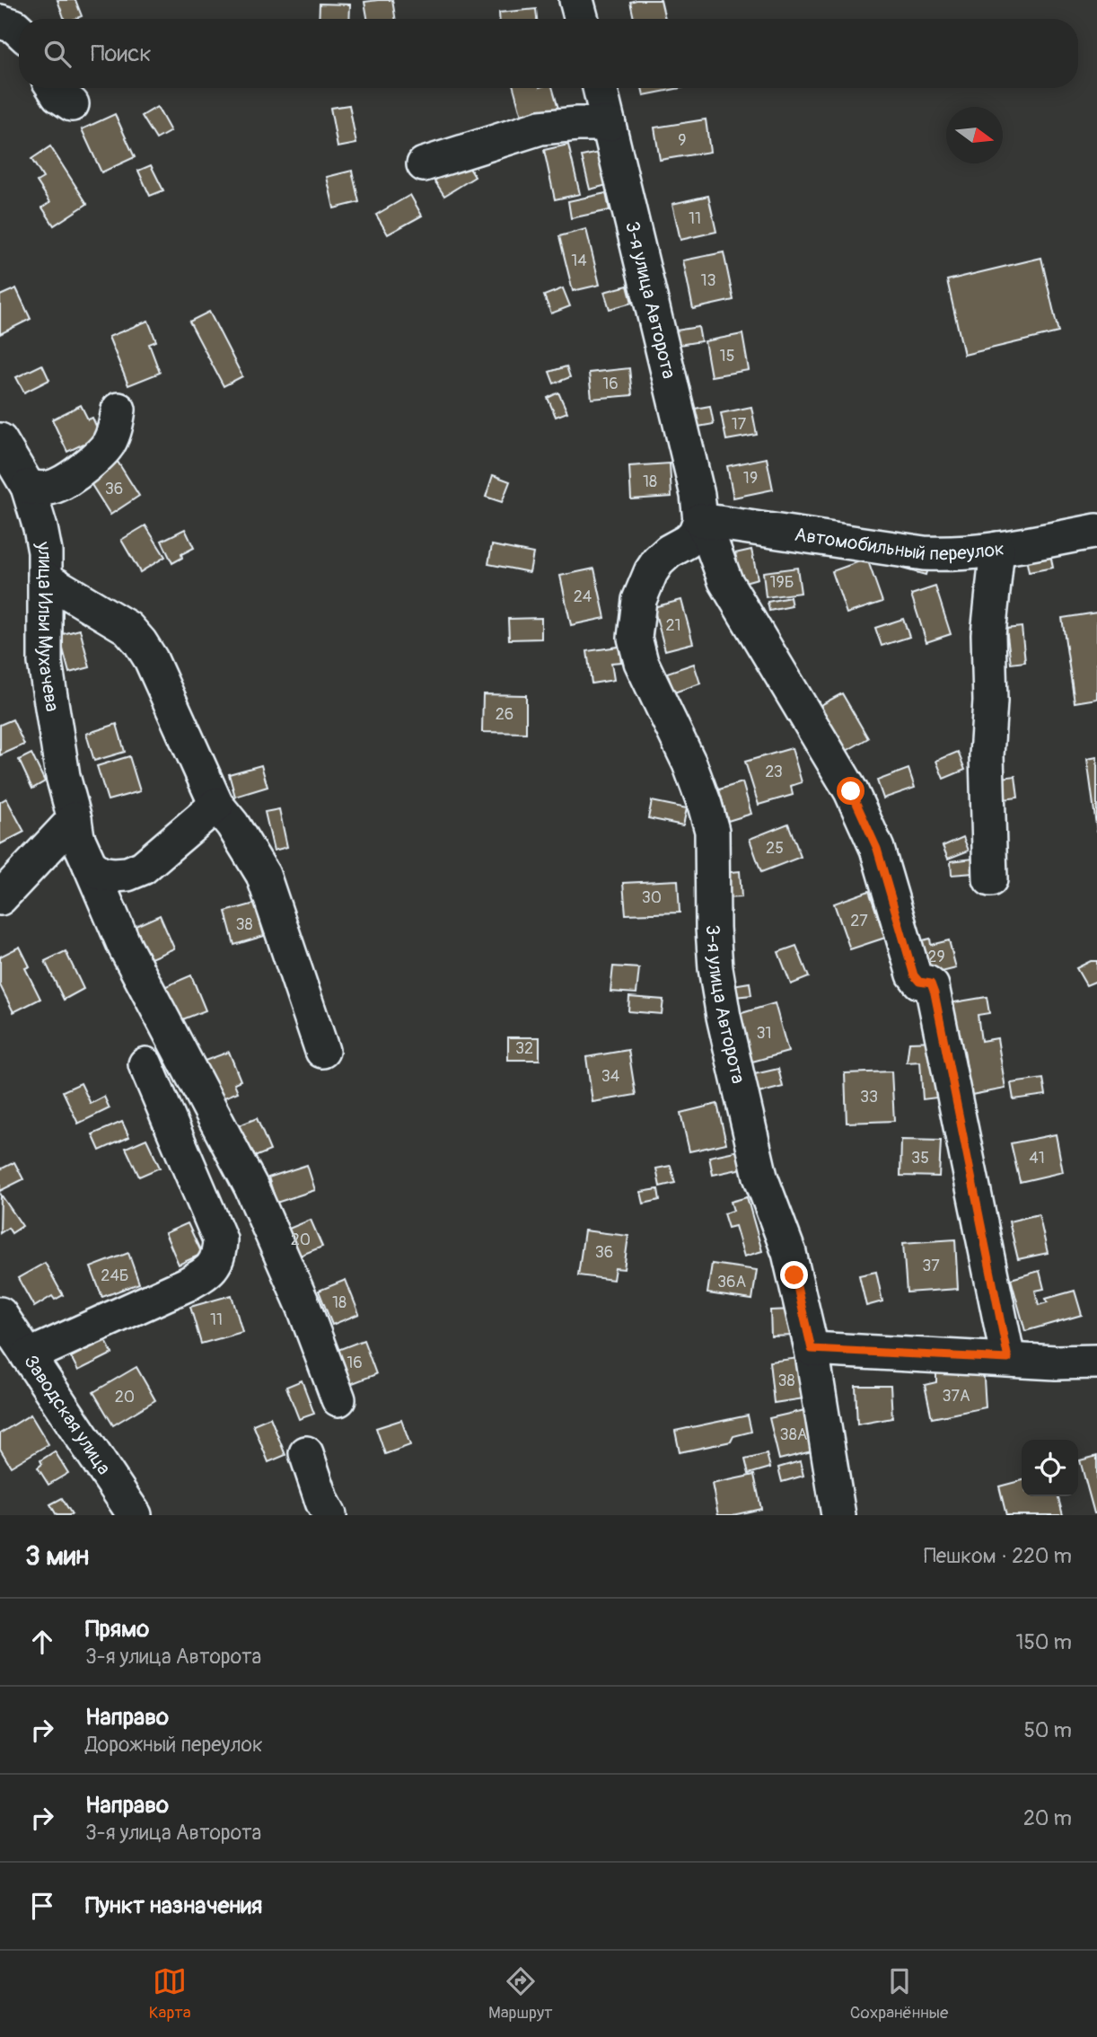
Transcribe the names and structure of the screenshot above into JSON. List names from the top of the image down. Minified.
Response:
{"streets":{"street":["3-я улица Авторота","Автомобильный переулок","улица Ильи Мухачева","Заводская улица"]},"crossings":[["3-я улица Авторота","Автомобильный переулок"]],"house_numbers":["9","11","14","13","15","16","17","19","18","36","19Б","24","21","26","23","25","30","27","38","29","31","32","34","33","35","41","20","36","37","24Б","36А","18","11","16","38","37А","20","38А"],"north":"right","page":{"search":"Поиск","heading":["3 мин","Пешком · 220 m"],"list":[["Прямо","3-я улица Авторота","150 m"],["Направо","Дорожный переулок","50 m"],["Направо","3-я улица Авторота","20 m"],"Пункт назначения"],"nav":["Карта","Маршрут","Сохранённые"]}}
